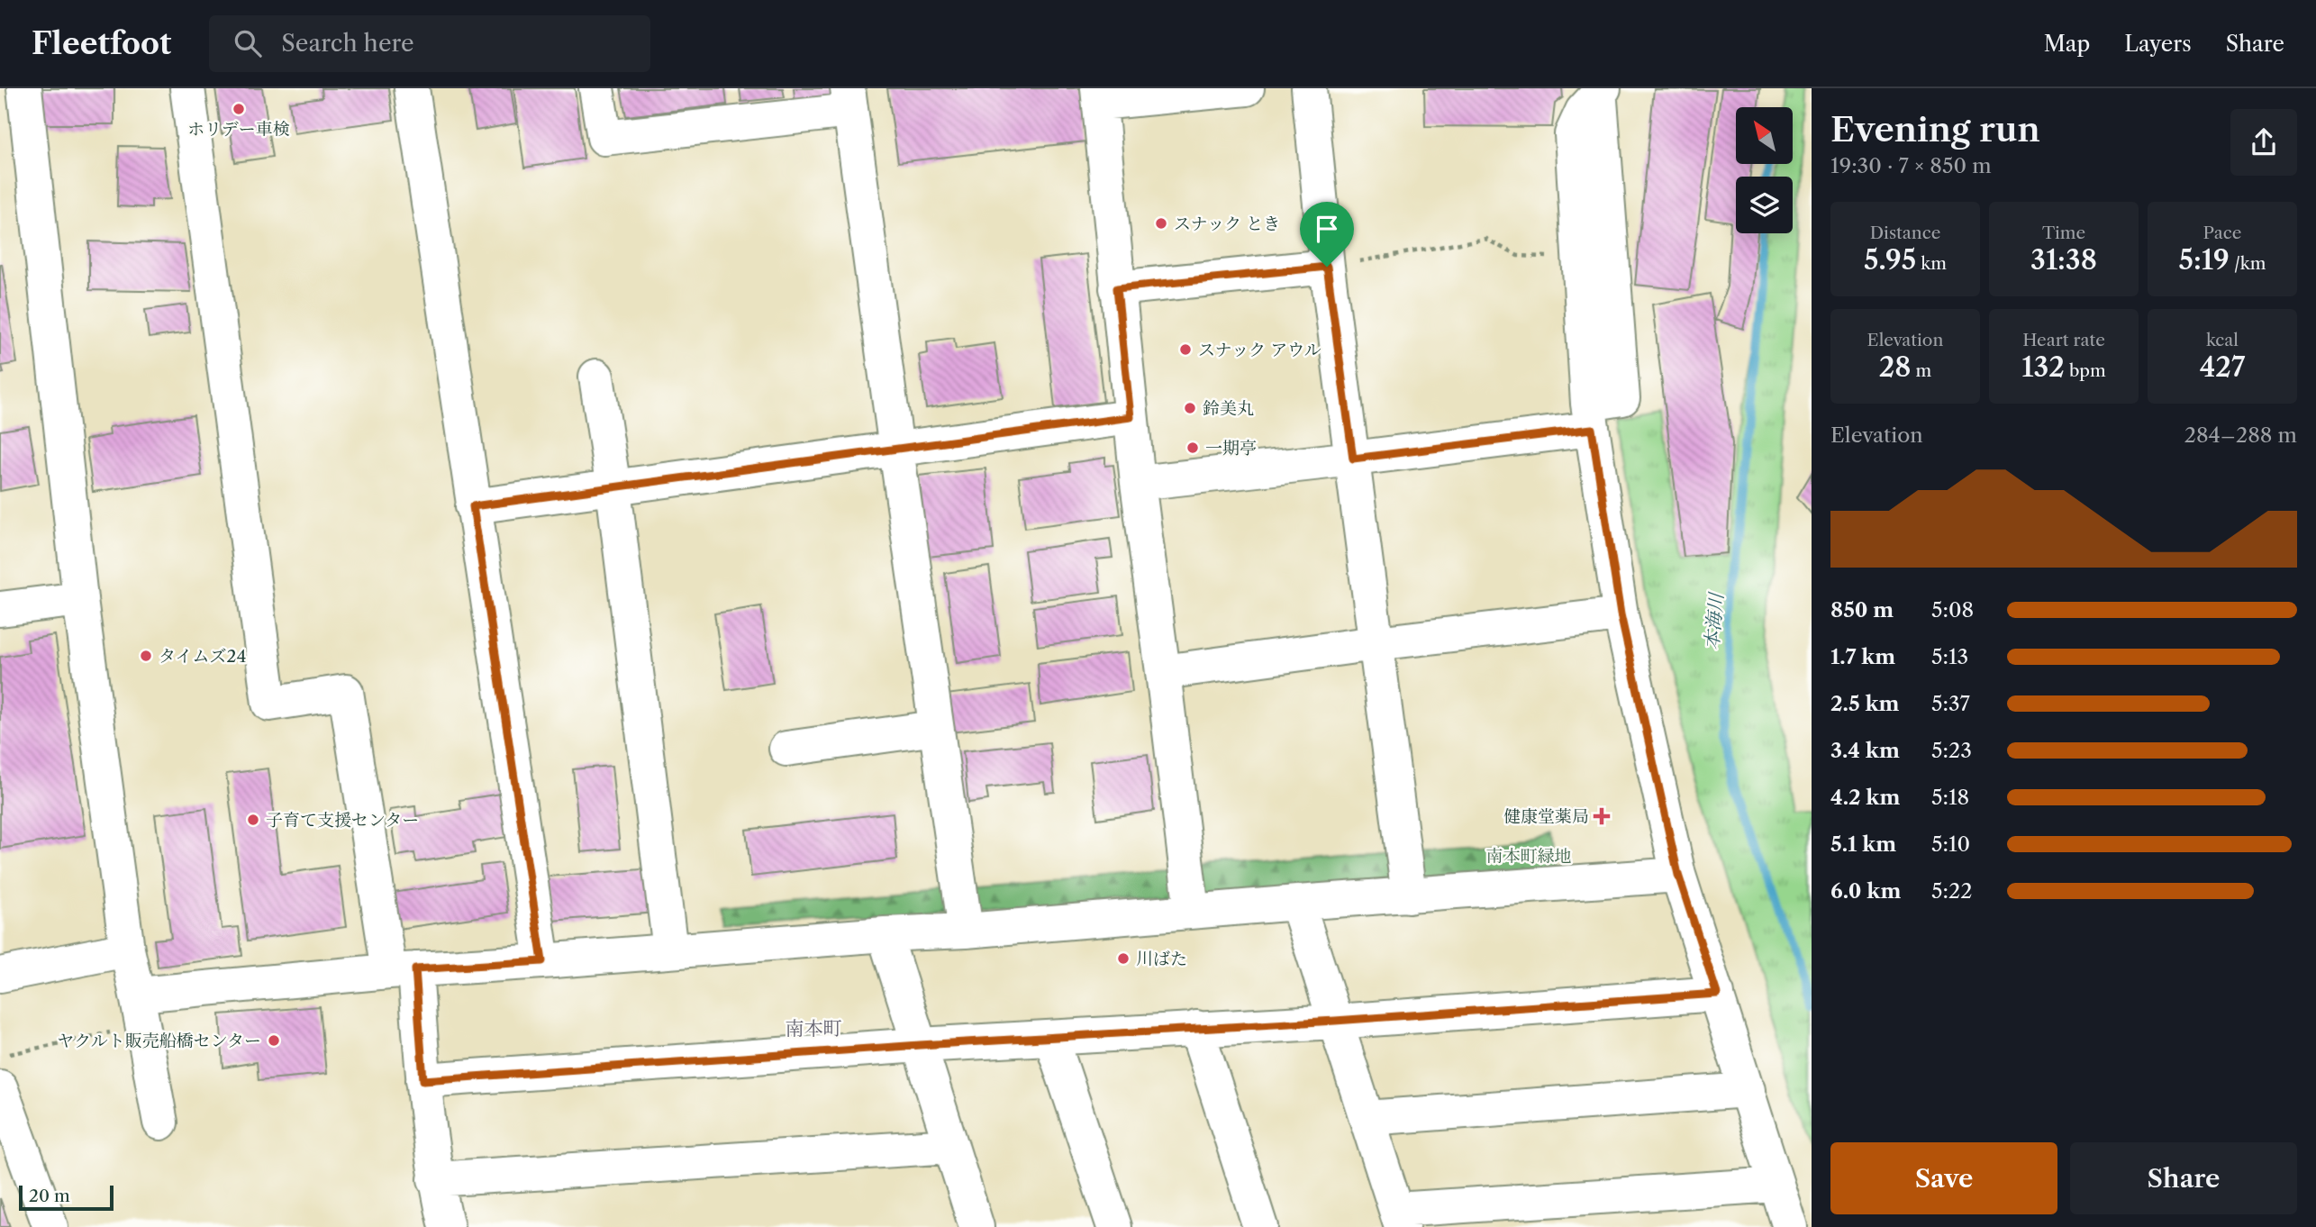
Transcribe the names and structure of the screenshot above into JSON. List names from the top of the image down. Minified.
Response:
{"districts":["南本町"],"water":["本海川"],"parks":["南本町緑地"],"places":{"other":["ホリデー車検","スナック とき","スナック アウル","鈴美丸","一期亭","タイムズ24","子育て支援センター","川ばた","ヤクルト販売船橋センター"],"health":["健康堂薬局"]},"scale_bar":"20 m","north":"top left","page":{"header":"Fleetfoot","search":"Search here","nav":["Map","Layers","Share"],"heading":["Evening run","19:30 · 7 × 850 m"],"stats":[["Distance","5.95 km"],["Time","31:38"],["Pace","5:19 /km"],["Elevation","28 m"],["Heart rate","132 bpm"],["kcal","427"]],"chart":["Elevation","284–288 m"],"list":[{"name":"850 m","note":"5:08"},{"name":"1.7 km","note":"5:13"},{"name":"2.5 km","note":"5:37"},{"name":"3.4 km","note":"5:23"},{"name":"4.2 km","note":"5:18"},{"name":"5.1 km","note":"5:10"},{"name":"6.0 km","note":"5:22"}],"buttons":["Save","Share"],"scale":"20 m"}}
